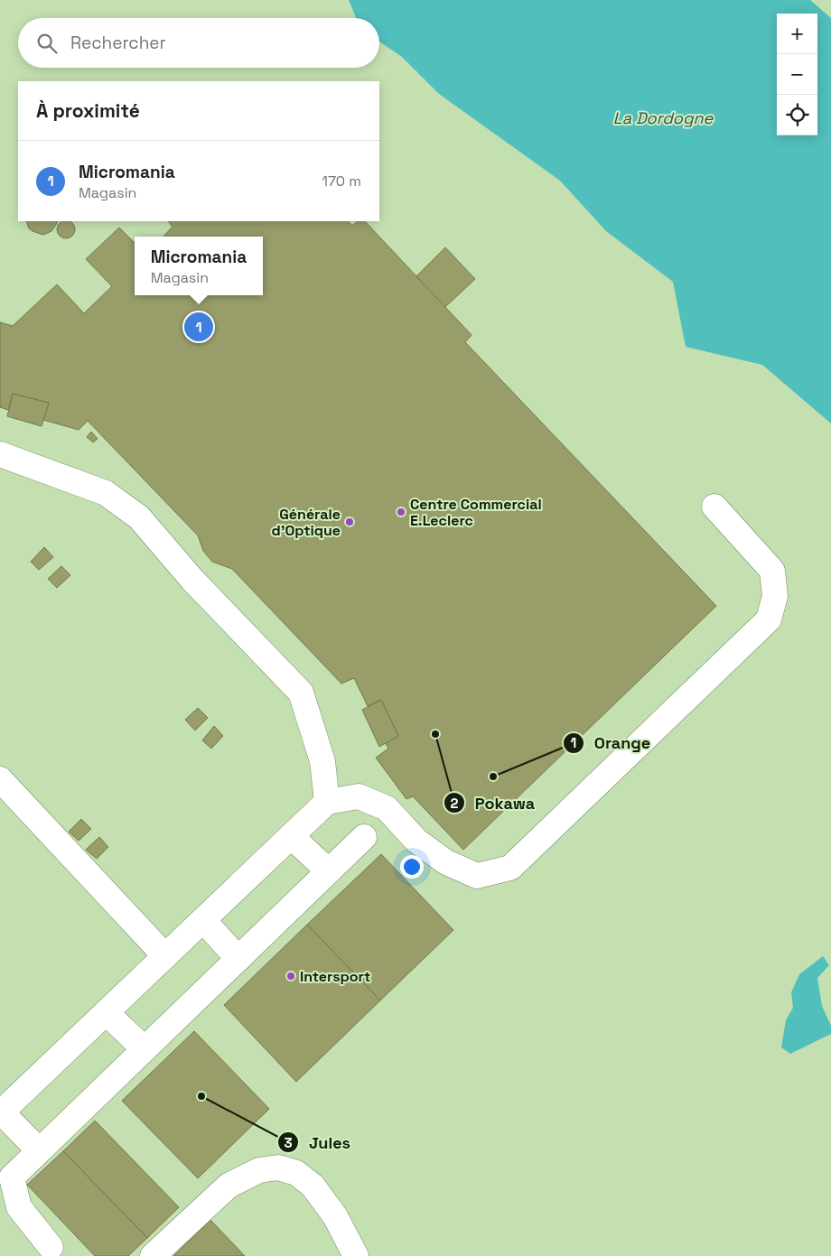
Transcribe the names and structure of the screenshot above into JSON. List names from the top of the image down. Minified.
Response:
{"water":["La Dordogne"],"places":["Centre Commercial E.Leclerc","Générale d'Optique","Pokawa","Orange","Intersport","Jules"],"page":{"map_buttons":["+","−"],"search":"Rechercher","heading":"À proximité","list":[{"mark":"1","name":"Micromania","note":"Magasin","value":"170 m"}],"popup":["Micromania","Magasin"],"pins":"1"}}
